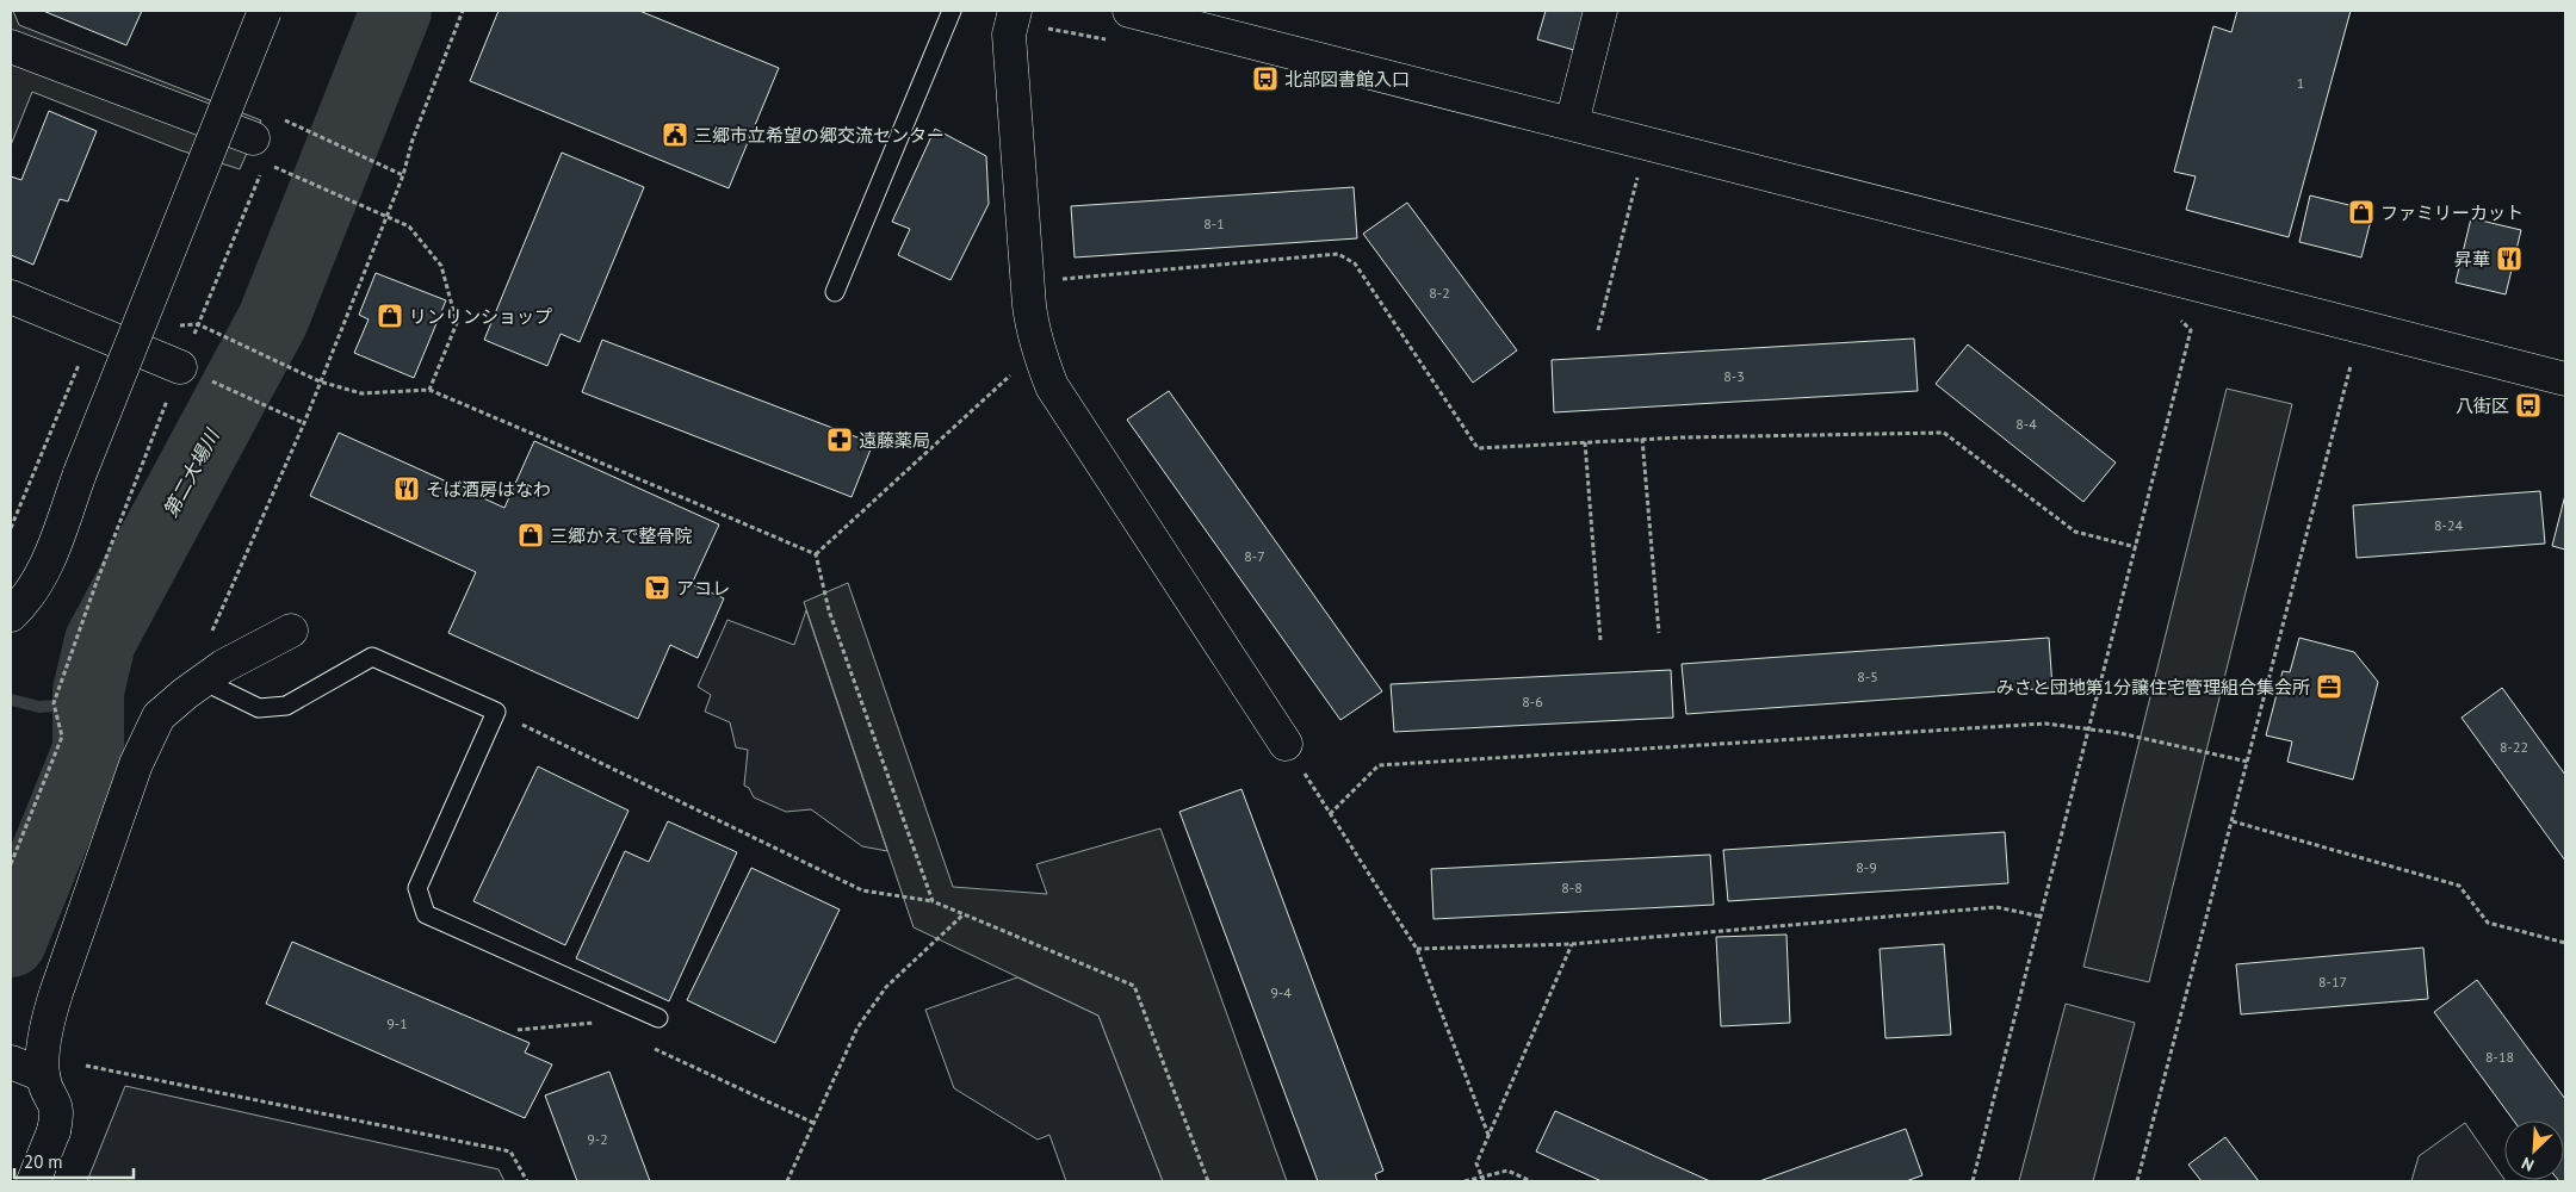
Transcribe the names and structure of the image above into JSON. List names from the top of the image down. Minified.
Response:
{"water":["第二大場川"],"places":{"bus stop":["北部図書館入口","八街区"],"public building":["三郷市立希望の郷交流センター"],"shop":["ファミリーカット","リンリンショップ","三郷かえで整骨院"],"restaurant":["昇華","そば酒房はなわ"],"pharmacy":["遠藤薬局"],"supermarket":["アコレ"],"office":["みさと団地第1分譲住宅管理組合集会所"]},"house_numbers":["1","8-1","8-2","8-3","8-4","8-24","8-7","8-5","8-6","8-22","8-9","8-8","8-17","9-4","9-1","8-18","9-2"],"scale_bar":"20 m","north":"bottom left"}
